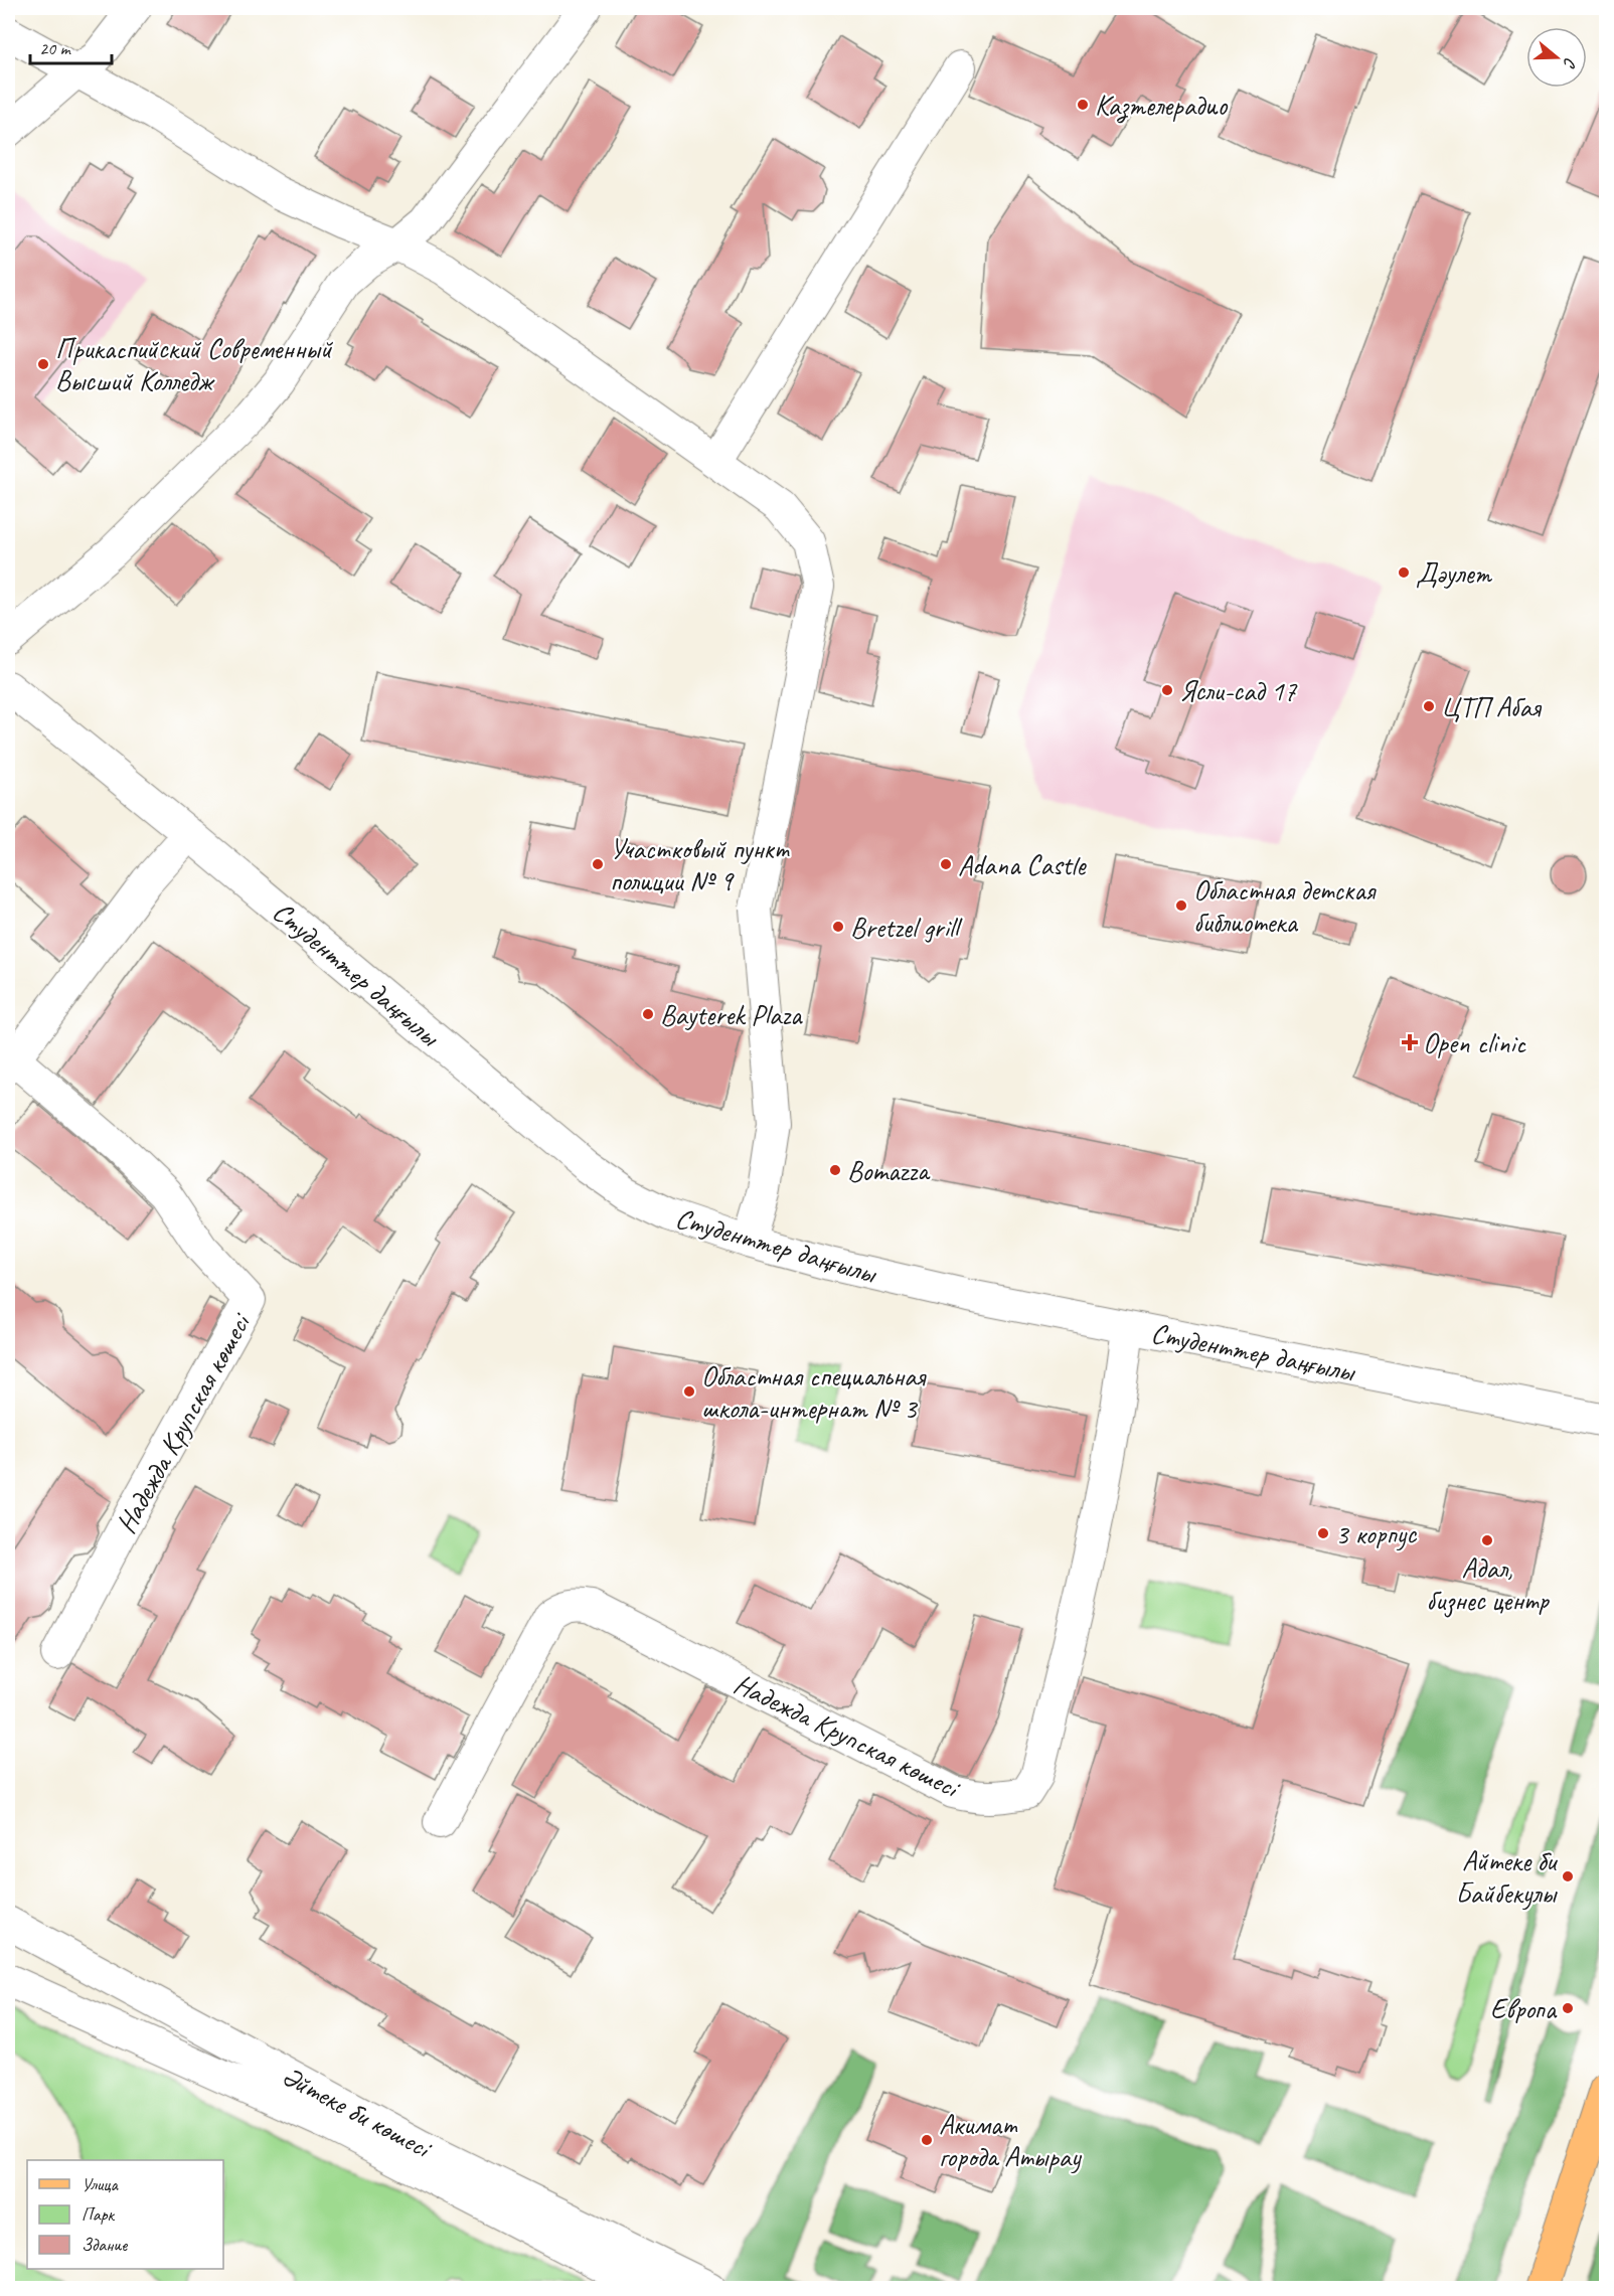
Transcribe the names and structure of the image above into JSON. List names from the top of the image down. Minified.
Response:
{"streets":{"street":["Студенттер даңғылы","Надежда Крупская көшесі","Әйтеке би көшесі"]},"crossings":[["Студенттер даңғылы","Надежда Крупская көшесі"]],"places":{"other":["Казтелерадио","Прикаспийский Современный Высший Колледж","Дәулет","Ясли-сад 17","ЦТП Абая","Участковый пункт полиции № 9","Adana Сastle","Областная детская библиотека","Bretzel grill","Bayterek Plaza","Bomazza","Областная специальная школа-интернат № 3","3 корпус","Адал, бизнес центр","Айтеке би Байбекулы","Европа","Акимат города Атырау"],"health":["Open clinic"]},"legend":["Улица","Парк","Здание"],"scale_bar":"20 m","north":"right"}
